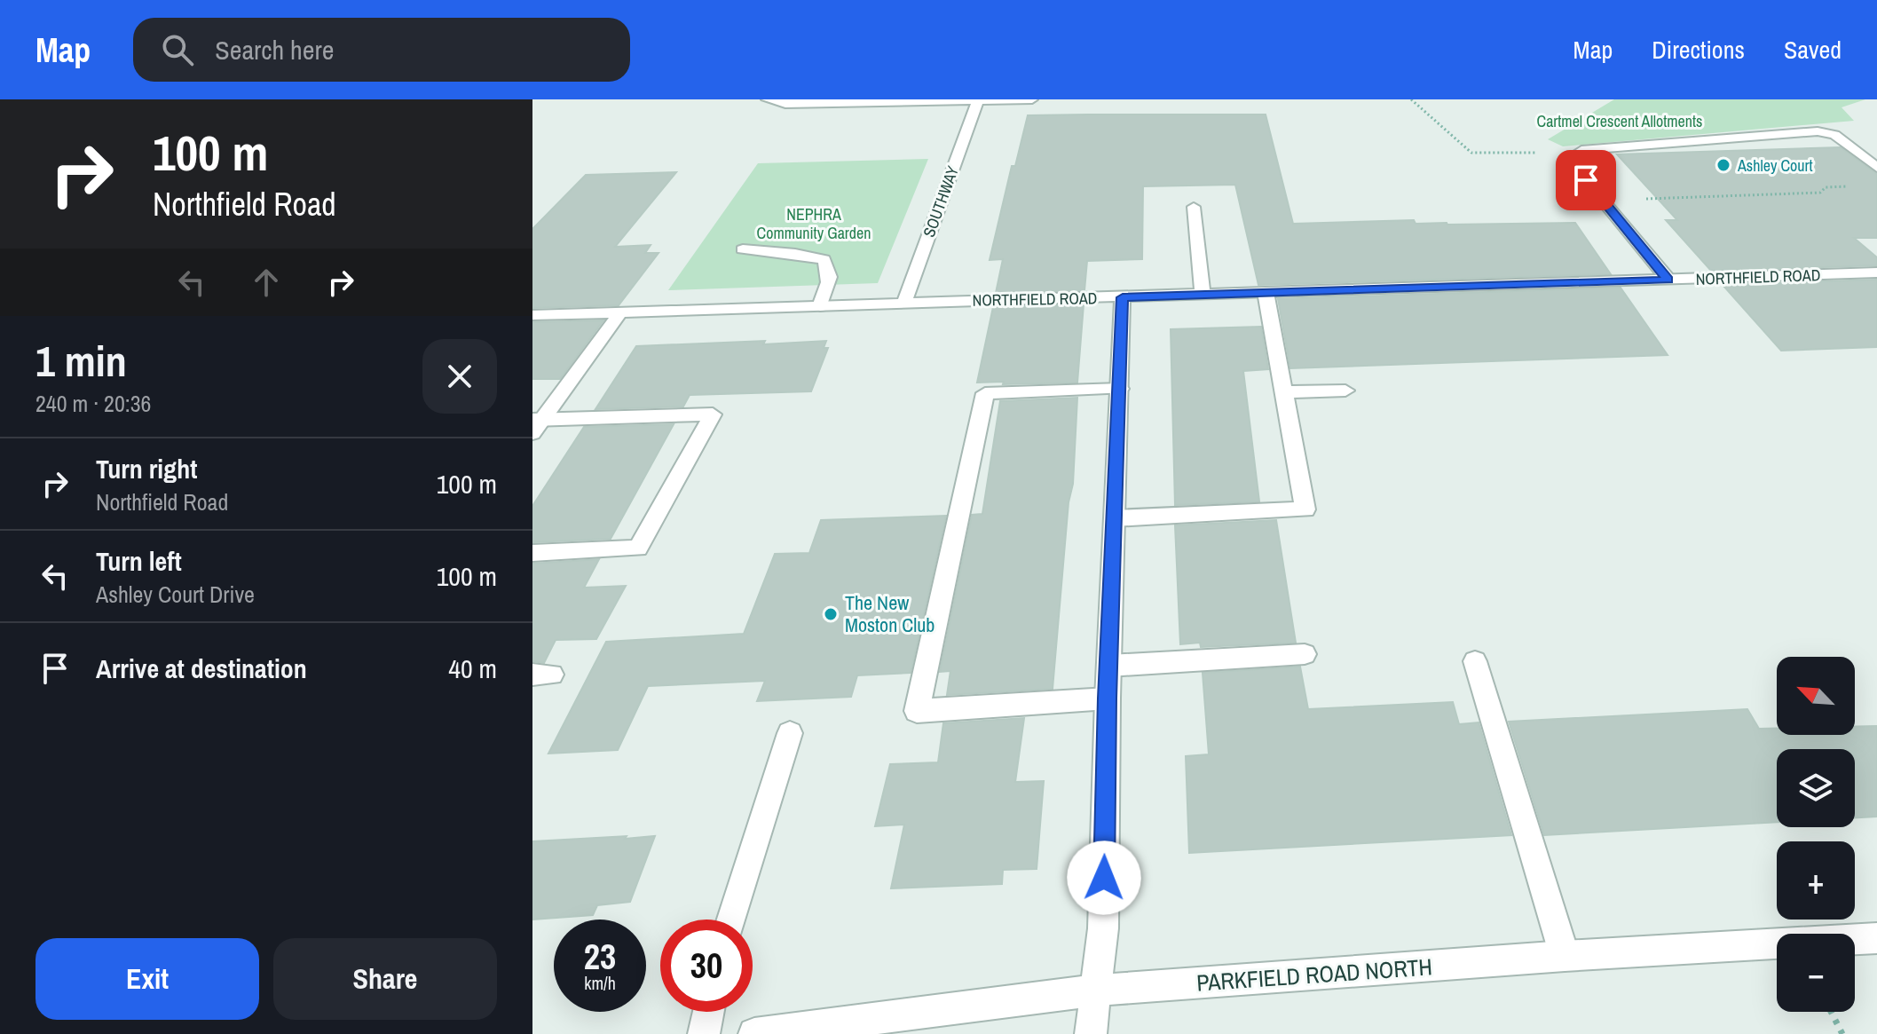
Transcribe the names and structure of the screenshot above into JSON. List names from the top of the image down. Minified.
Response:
{"streets":{"street":["SOUTHWAY","NORTHFIELD ROAD","PARKFIELD ROAD NORTH"]},"crossings":[["SOUTHWAY","NORTHFIELD ROAD"]],"parks":["Cartmel Crescent Allotments","NEPHRA Community Garden"],"places":["Ashley Court","The New Moston Club"],"north":"top left","page":{"header":"Map","search":"Search here","nav":["Map","Directions","Saved"],"turn":["100 m","Northfield Road"],"heading":["1 min","240 m · 20:36"],"list":[{"name":"Turn right","note":"Northfield Road","value":"100 m"},{"name":"Turn left","note":"Ashley Court Drive","value":"100 m"},{"name":"Arrive at destination","value":"40 m"}],"map_buttons":["+","−"],"speed":"23 km/h","limit":"30","buttons":["Exit","Share"]}}
